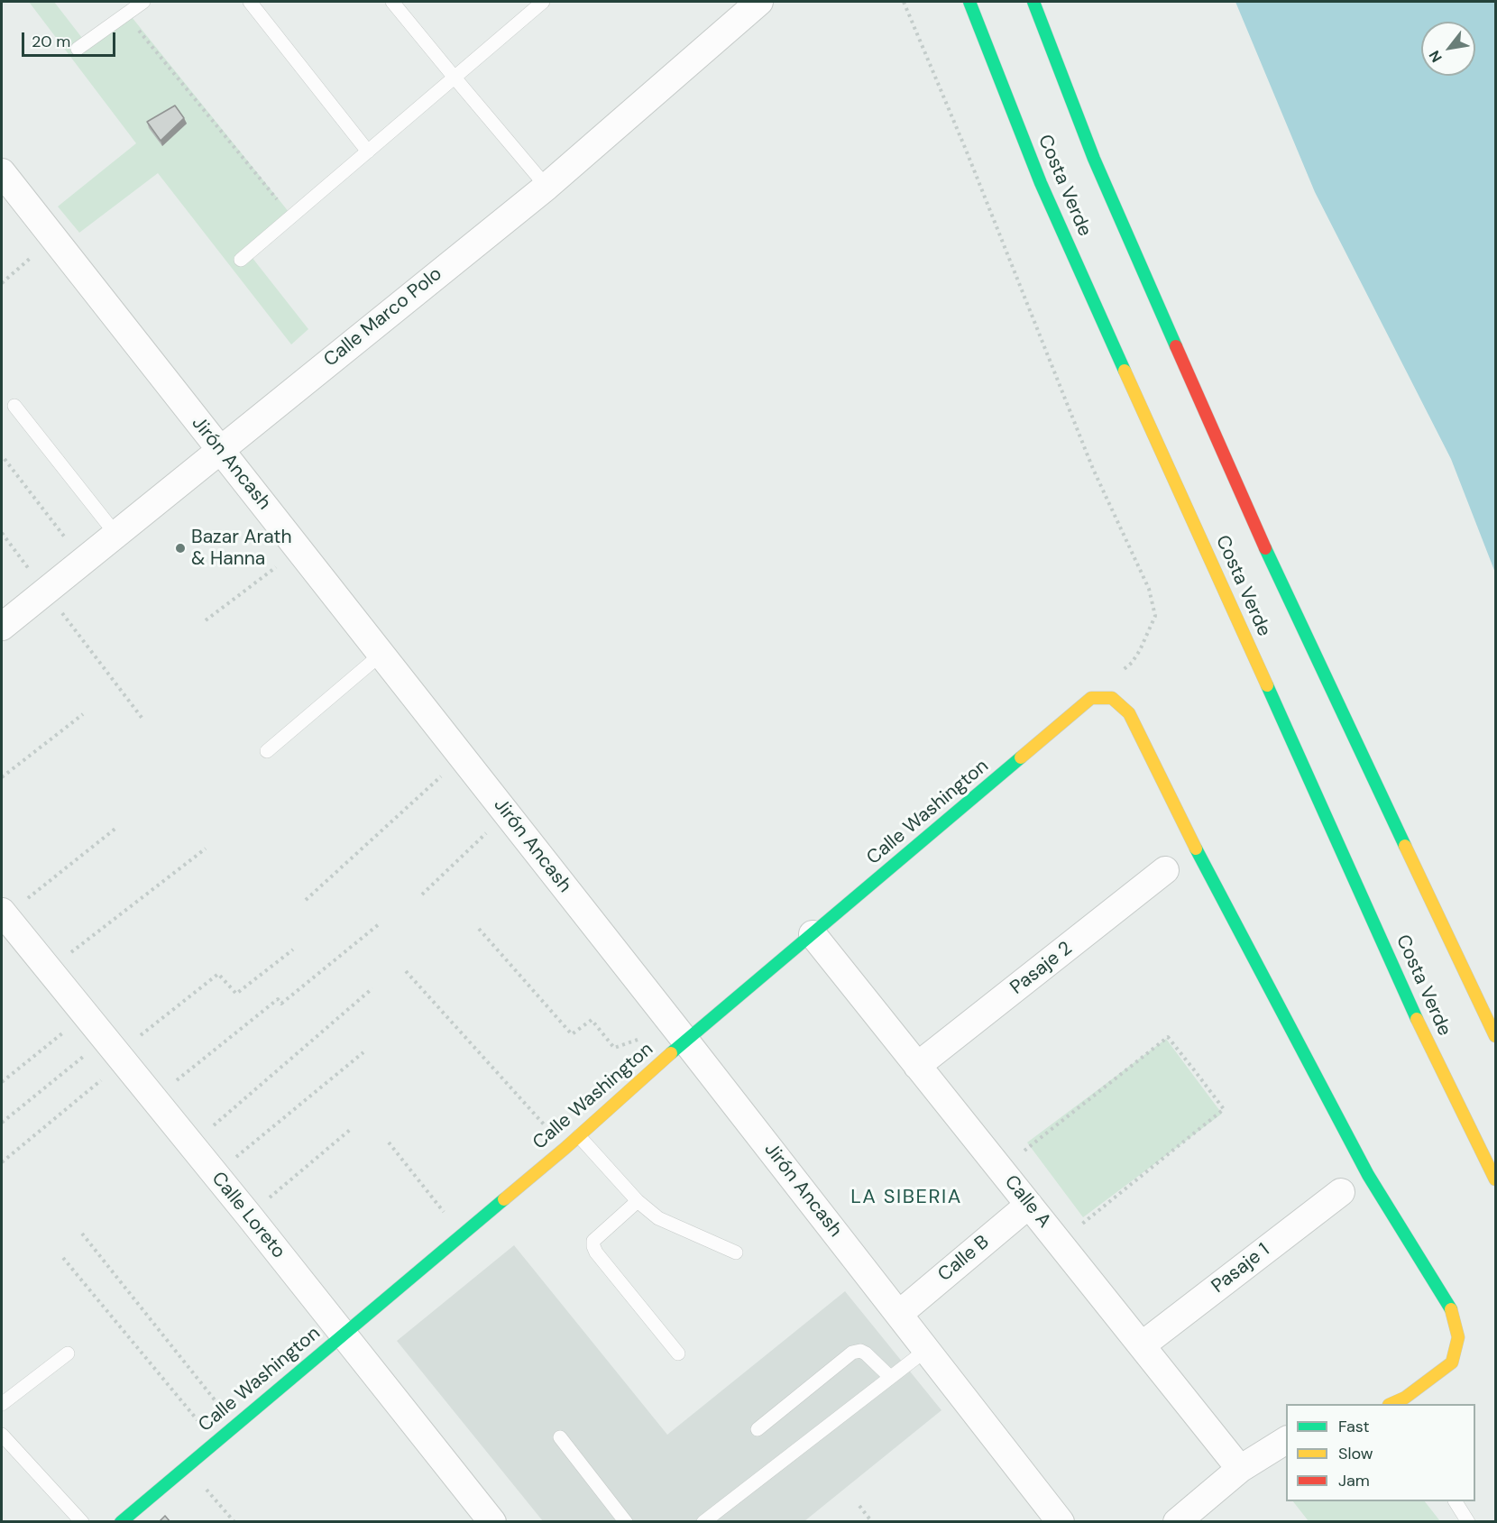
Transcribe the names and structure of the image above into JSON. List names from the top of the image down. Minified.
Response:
{"streets":{"main road":["Costa Verde","Calle Washington"],"street":["Calle Marco Polo","Jirón Ancash","Pasaje 2","Calle A","Calle Loreto","Calle B","Pasaje 1"]},"crossings":[["Calle Marco Polo","Jirón Ancash"],["Jirón Ancash","Calle Washington"],["Jirón Ancash","Calle B"],["Calle Washington","Calle A"],["Calle Washington","Calle Loreto"],["Pasaje 2","Calle A"],["Calle A","Calle B"],["Calle A","Pasaje 1"]],"districts":["LA SIBERIA"],"places":["Bazar Arath & Hanna"],"legend":["Fast","Slow","Jam"],"scale_bar":"20 m","north":"bottom left"}
